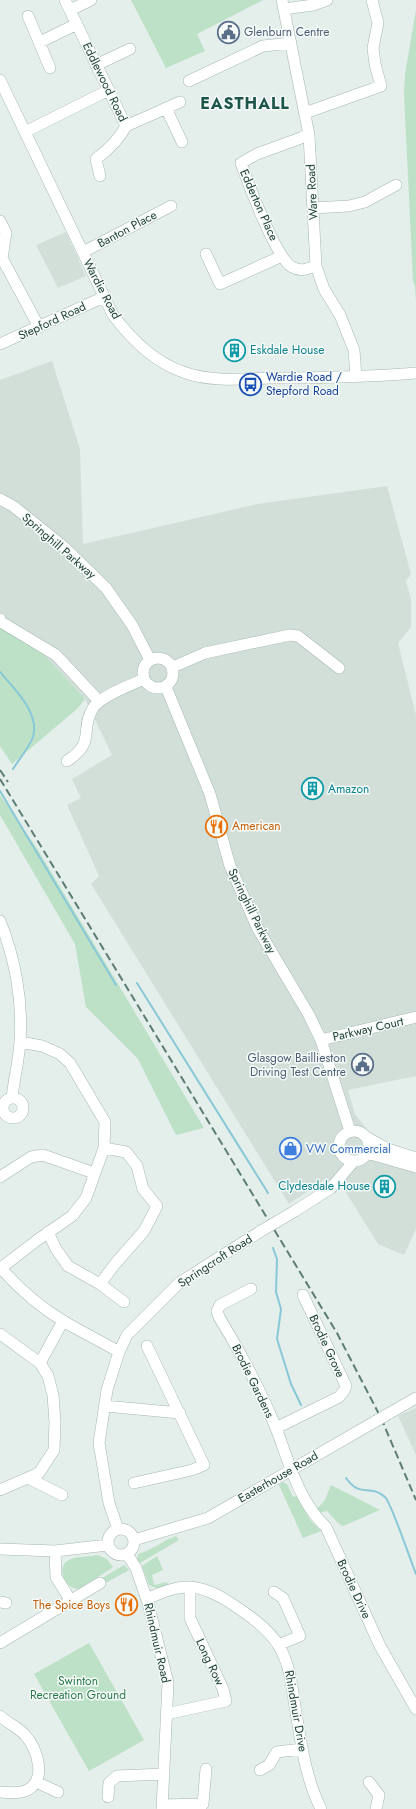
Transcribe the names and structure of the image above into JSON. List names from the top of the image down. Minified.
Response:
{"streets":{"street":["Eddlewood Road","Ware Road","Edderton Place","Banton Place","Wardie Road","Stepford Road","Springhill Parkway","Parkway Court","Springcroft Road","Brodie Grove","Brodie Gardens","Easterhouse Road","Brodie Drive","Rhindmuir Road","Long Row","Rhindmuir Drive"]},"crossings":[["Ware Road","Edderton Place"],["Ware Road","Wardie Road"],["Banton Place","Wardie Road"],["Wardie Road","Stepford Road"],["Springhill Parkway","Parkway Court"],["Springhill Parkway","Springcroft Road"],["Springcroft Road","Easterhouse Road"],["Springcroft Road","Rhindmuir Road"],["Brodie Grove","Brodie Gardens"],["Brodie Gardens","Easterhouse Road"],["Brodie Gardens","Brodie Drive"],["Easterhouse Road","Brodie Drive"],["Easterhouse Road","Rhindmuir Road"],["Rhindmuir Road","Long Row"],["Rhindmuir Road","Rhindmuir Drive"],["Long Row","Rhindmuir Drive"]],"districts":["EASTHALL"],"parks":["Swinton Recreation Ground"],"places":{"public building":["Glenburn Centre","Glasgow Baillieston Driving Test Centre"],"building":["Eskdale House","Amazon","Clydesdale House"],"bus stop":["Wardie Road / Stepford Road"],"restaurant":["American","The Spice Boys"],"shop":["VW Commercial"]}}
